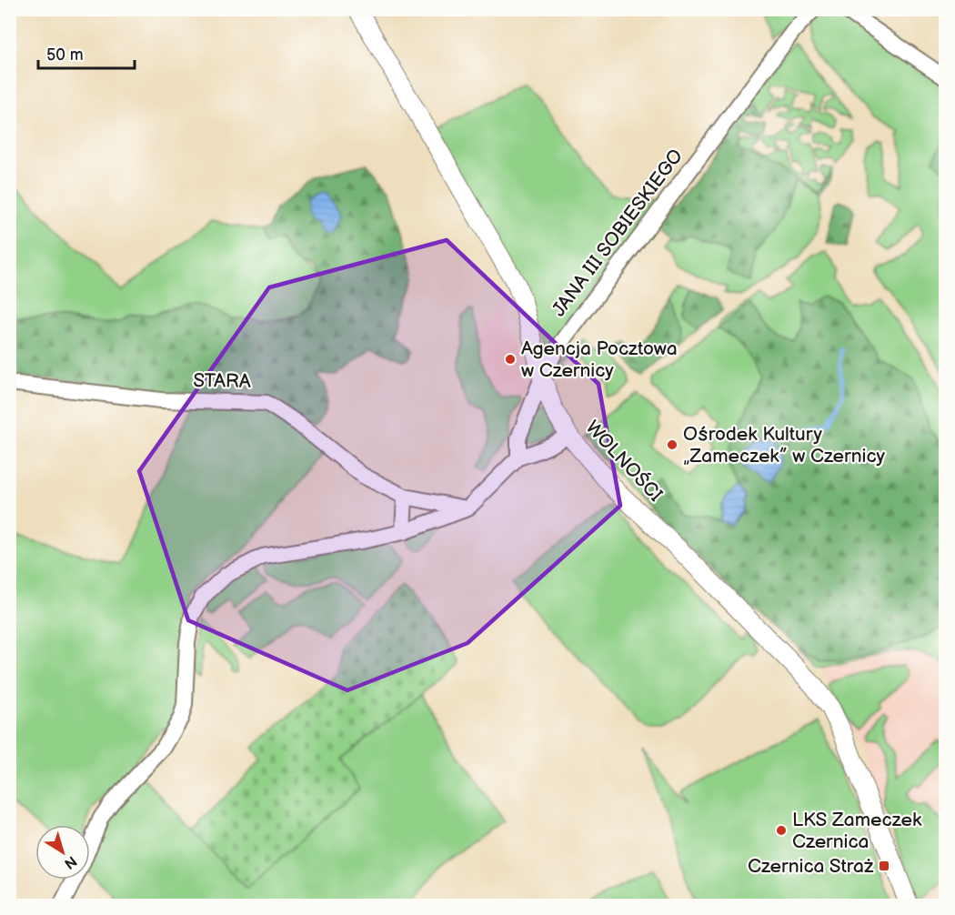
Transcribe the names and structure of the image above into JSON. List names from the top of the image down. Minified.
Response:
{"streets":{"street":["JANA III SOBIESKIEGO","STARA","WOLNOŚCI"]},"crossings":[["JANA III SOBIESKIEGO","WOLNOŚCI"]],"places":{"other":["Agencja Pocztowa w Czernicy","Ośrodek Kultury „Zameczek” w Czernicy","LKS Zameczek Czernica"],"transit":["Czernica Straż"]},"scale_bar":"50 m","north":"bottom right"}
